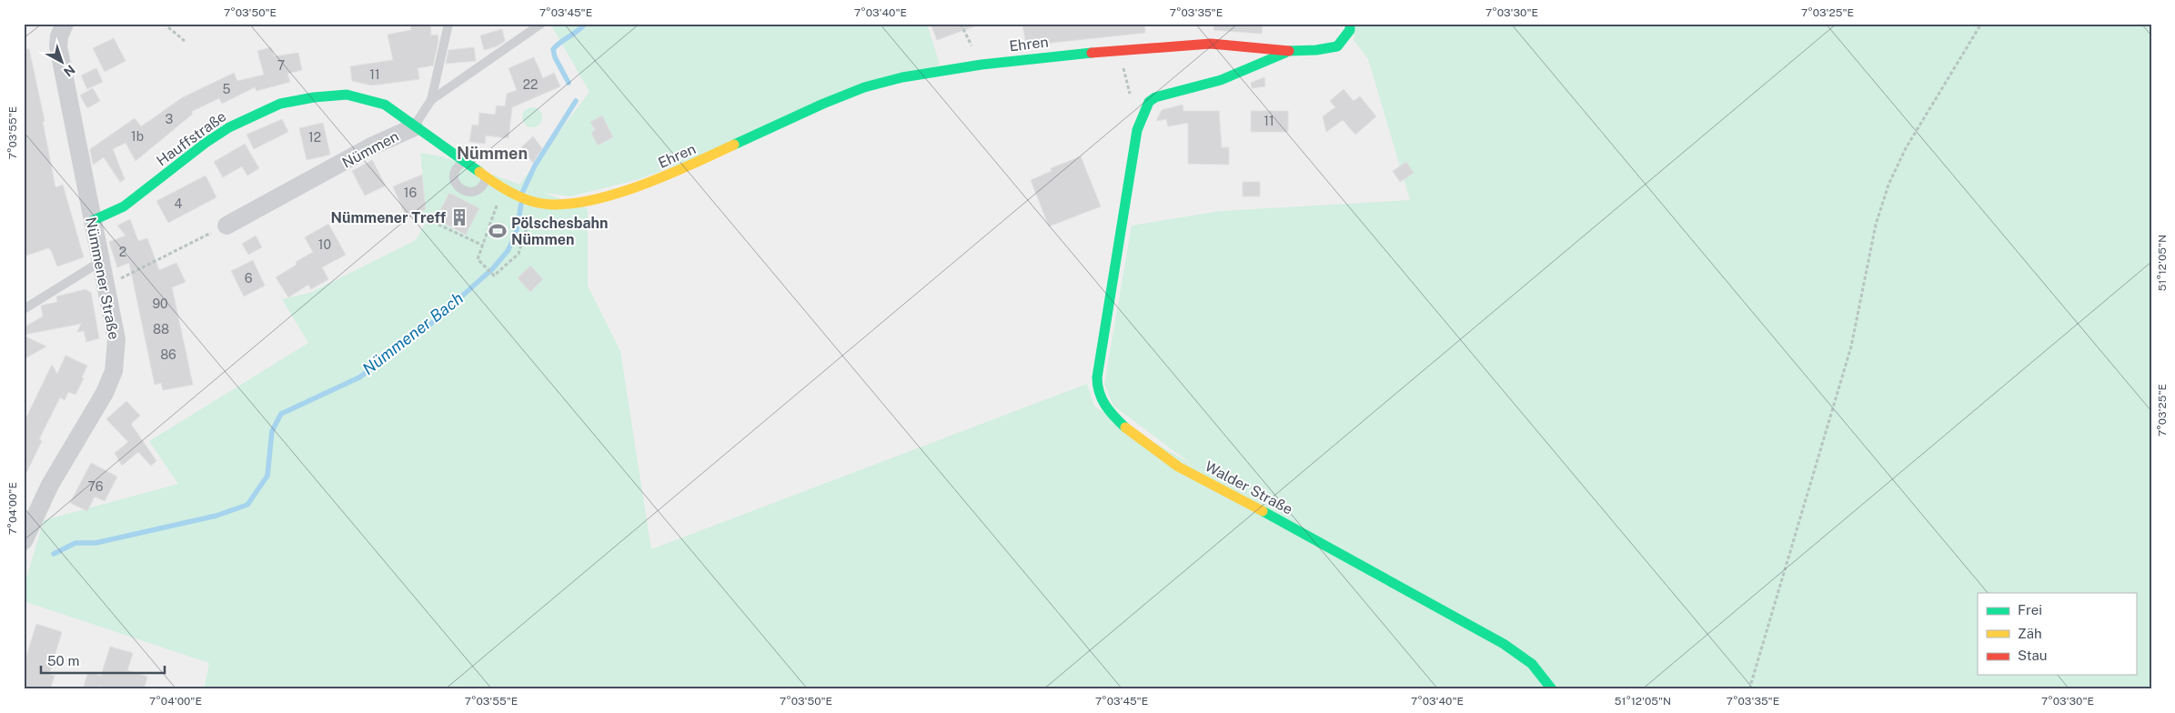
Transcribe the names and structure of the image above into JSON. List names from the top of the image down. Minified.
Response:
{"streets":{"street":["Ehren","Hauffstraße","Nümmen","Nümmener Straße","Walder Straße"]},"crossings":[["Ehren","Nümmen"],["Hauffstraße","Nümmen"],["Hauffstraße","Nümmener Straße"]],"districts":["Nümmen"],"water":["Nümmener Bach"],"places":{"building":["Nümmener Treff"],"sports":["Pölschesbahn Nümmen"]},"house_numbers":["7","11","22","5","3","11","1b","12","16","4","10","2","6","90","88","86","76"],"legend":["Frei","Zäh","Stau"],"scale_bar":"50 m","north":"bottom right","coordinates":["7°03'50\"E","7°03'45\"E","7°03'40\"E","7°03'35\"E","7°03'30\"E","7°03'25\"E","7°03'55\"E","51°12'05\"N","7°04'00\"E"]}
